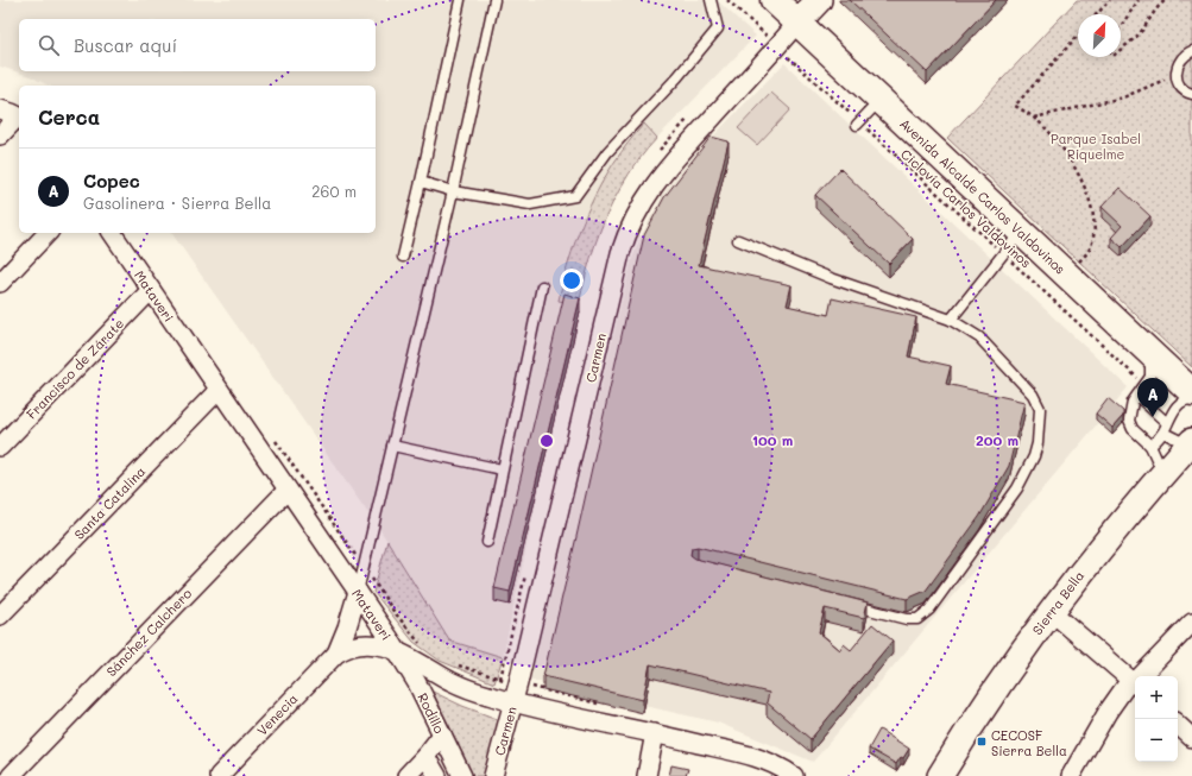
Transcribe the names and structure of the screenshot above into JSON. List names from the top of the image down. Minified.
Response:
{"streets":{"main road":["Avenida Alcalde Carlos Valdovinos"],"street":["Mataveri","Carmen","Francisco de Zárate","Santa Catalina","Sierra Bella","Sánchez Calchero","Rodillo","Venecia"],"path":["Ciclovía Carlos Valdovinos"]},"crossings":[["Avenida Alcalde Carlos Valdovinos","Carmen"],["Ciclovía Carlos Valdovinos","Carmen"],["Mataveri","Carmen"],["Mataveri","Francisco de Zárate"],["Mataveri","Santa Catalina"],["Mataveri","Sánchez Calchero"],["Mataveri","Rodillo"],["Mataveri","Venecia"],["Rodillo","Venecia"]],"parks":["Parque Isabel Riquelme"],"places":{"transit":["CECOSF Sierra Bella"]},"north":"top right","page":{"search":"Buscar aquí","heading":"Cerca","list":[{"mark":"A","name":"Copec","note":"Gasolinera · Sierra Bella","value":"260 m"}],"pins":"A","map_buttons":["+","−"]},"rings":["100 m","200 m"]}
